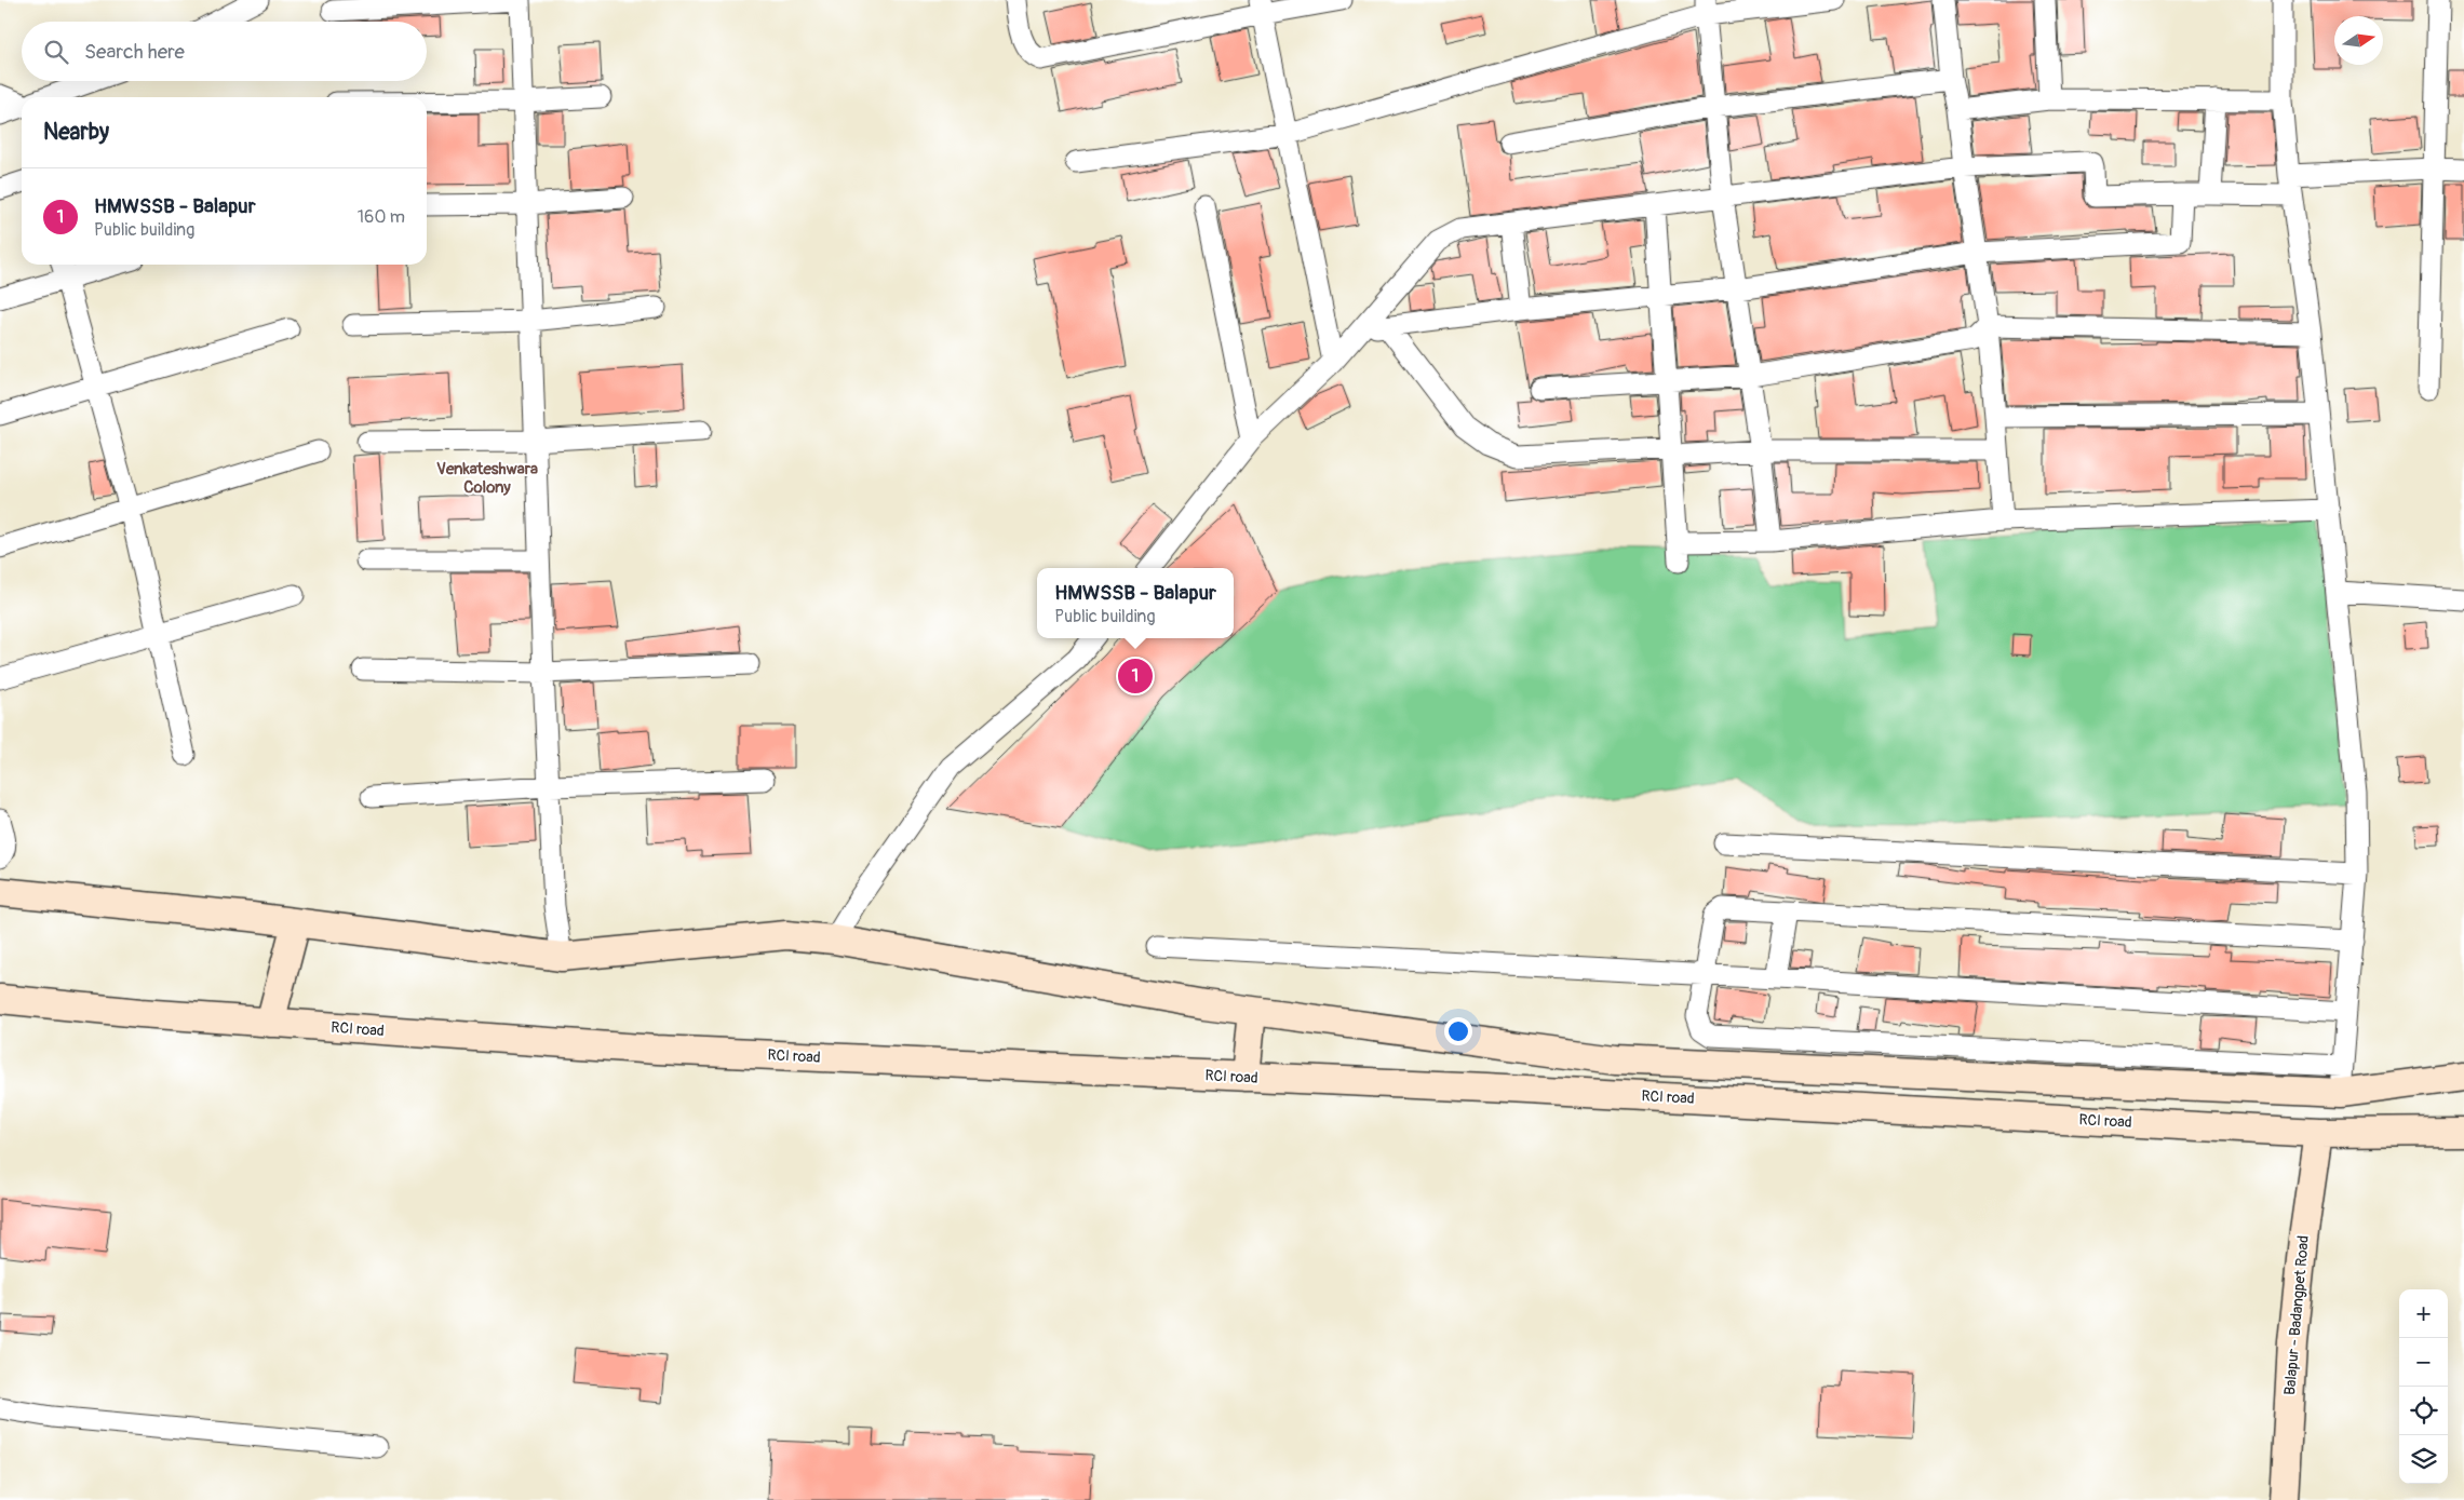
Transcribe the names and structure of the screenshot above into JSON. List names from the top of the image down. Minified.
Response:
{"streets":{"main road":["RCI road","Balapur - Badangpet Road"]},"crossings":[["RCI road","Balapur - Badangpet Road"]],"districts":["Venkateshwara Colony"],"north":"right","page":{"search":"Search here","heading":"Nearby","list":[{"mark":"1","name":"HMWSSB - Balapur","note":"Public building","value":"160 m"}],"popup":["HMWSSB - Balapur","Public building"],"pins":"1","map_buttons":["+","−"]}}
